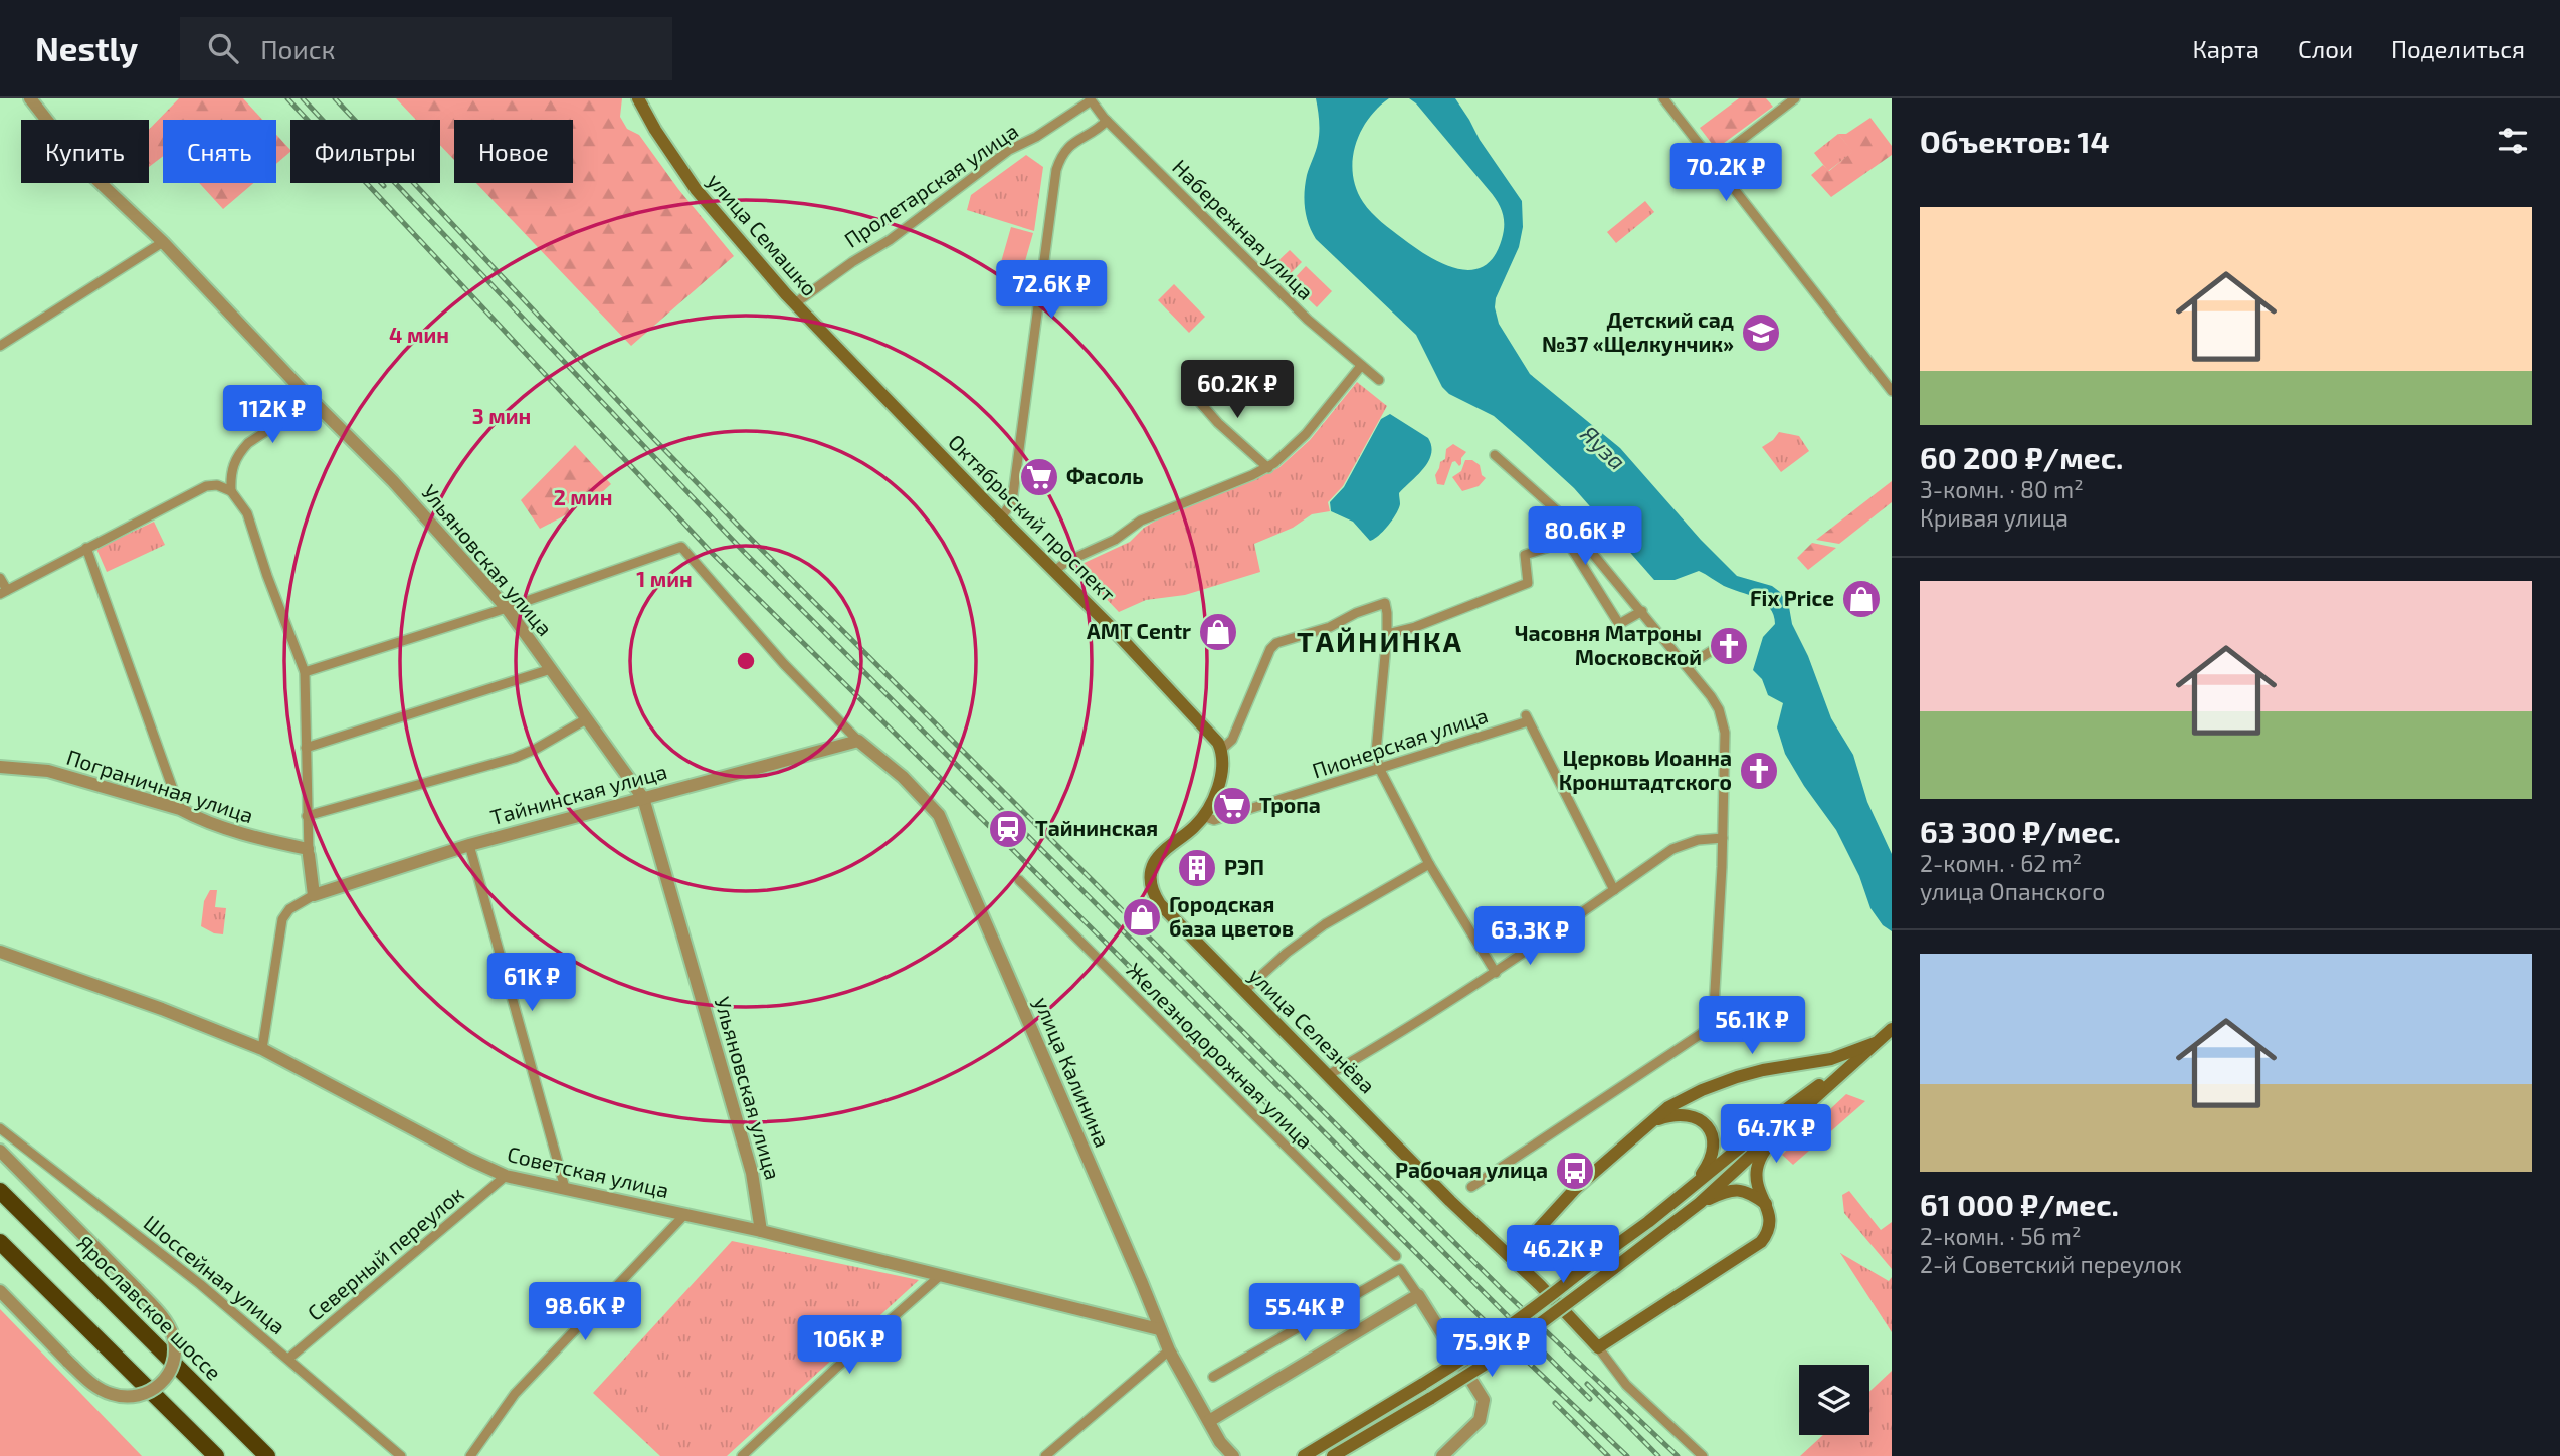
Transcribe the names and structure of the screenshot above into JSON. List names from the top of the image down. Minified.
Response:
{"streets":{"highway":["Ярославское шоссе"],"main road":["улица Семашко","Октябрьский проспект","улица Селезнёва"],"street":["Пролетарская улица","Набережная улица","Ульяновская улица","Пионерская улица","Пограничная улица","Тайнинская улица","Железнодорожная улица","улица Калинина","Советская улица","Северный переулок","Шоссейная улица"]},"crossings":[["Пролетарская улица","Набережная улица"],["Пролетарская улица","улица Семашко"],["улица Семашко","Октябрьский проспект"],["Ульяновская улица","Тайнинская улица"],["Ульяновская улица","Советская улица"],["Пионерская улица","улица Селезнёва"],["Тайнинская улица","улица Калинина"],["улица Калинина","Советская улица"],["Советская улица","Северный переулок"],["Северный переулок","Шоссейная улица"]],"districts":["ТАЙНИНКА"],"water":["Яуза"],"places":{"school or university":["Детский сад №37 «Щелкунчик»"],"supermarket":["Фасоль","Тропа"],"shop":["Fix Price","AMT Centr","Городская база цветов"],"church":["Часовня Матроны Московской","Церковь Иоанна Кронштадтского"],"station":["Тайнинская"],"building":["РЭП"],"bus stop":["Рабочая улица"]},"page":{"header":"Nestly","search":"Поиск","nav":["Карта","Слои","Поделиться"],"heading":"Объектов: 14","chip":["Купить","Снять","Фильтры","Новое"],"price":["70.2K ₽","72.6K ₽","60.2K ₽","112K ₽","80.6K ₽","63.3K ₽","61K ₽","56.1K ₽","64.7K ₽","46.2K ₽","98.6K ₽","55.4K ₽","106K ₽","75.9K ₽"],"list":[{"name":"60 200 ₽/мес.","note":"3-комн. · 80 m² · Кривая улица"},{"name":"63 300 ₽/мес.","note":"2-комн. · 62 m² · улица Опанского"},{"name":"61 000 ₽/мес.","note":"2-комн. · 56 m² · 2-й Советский переулок"}]},"rings":["4 мин","3 мин","2 мин","1 мин"]}
